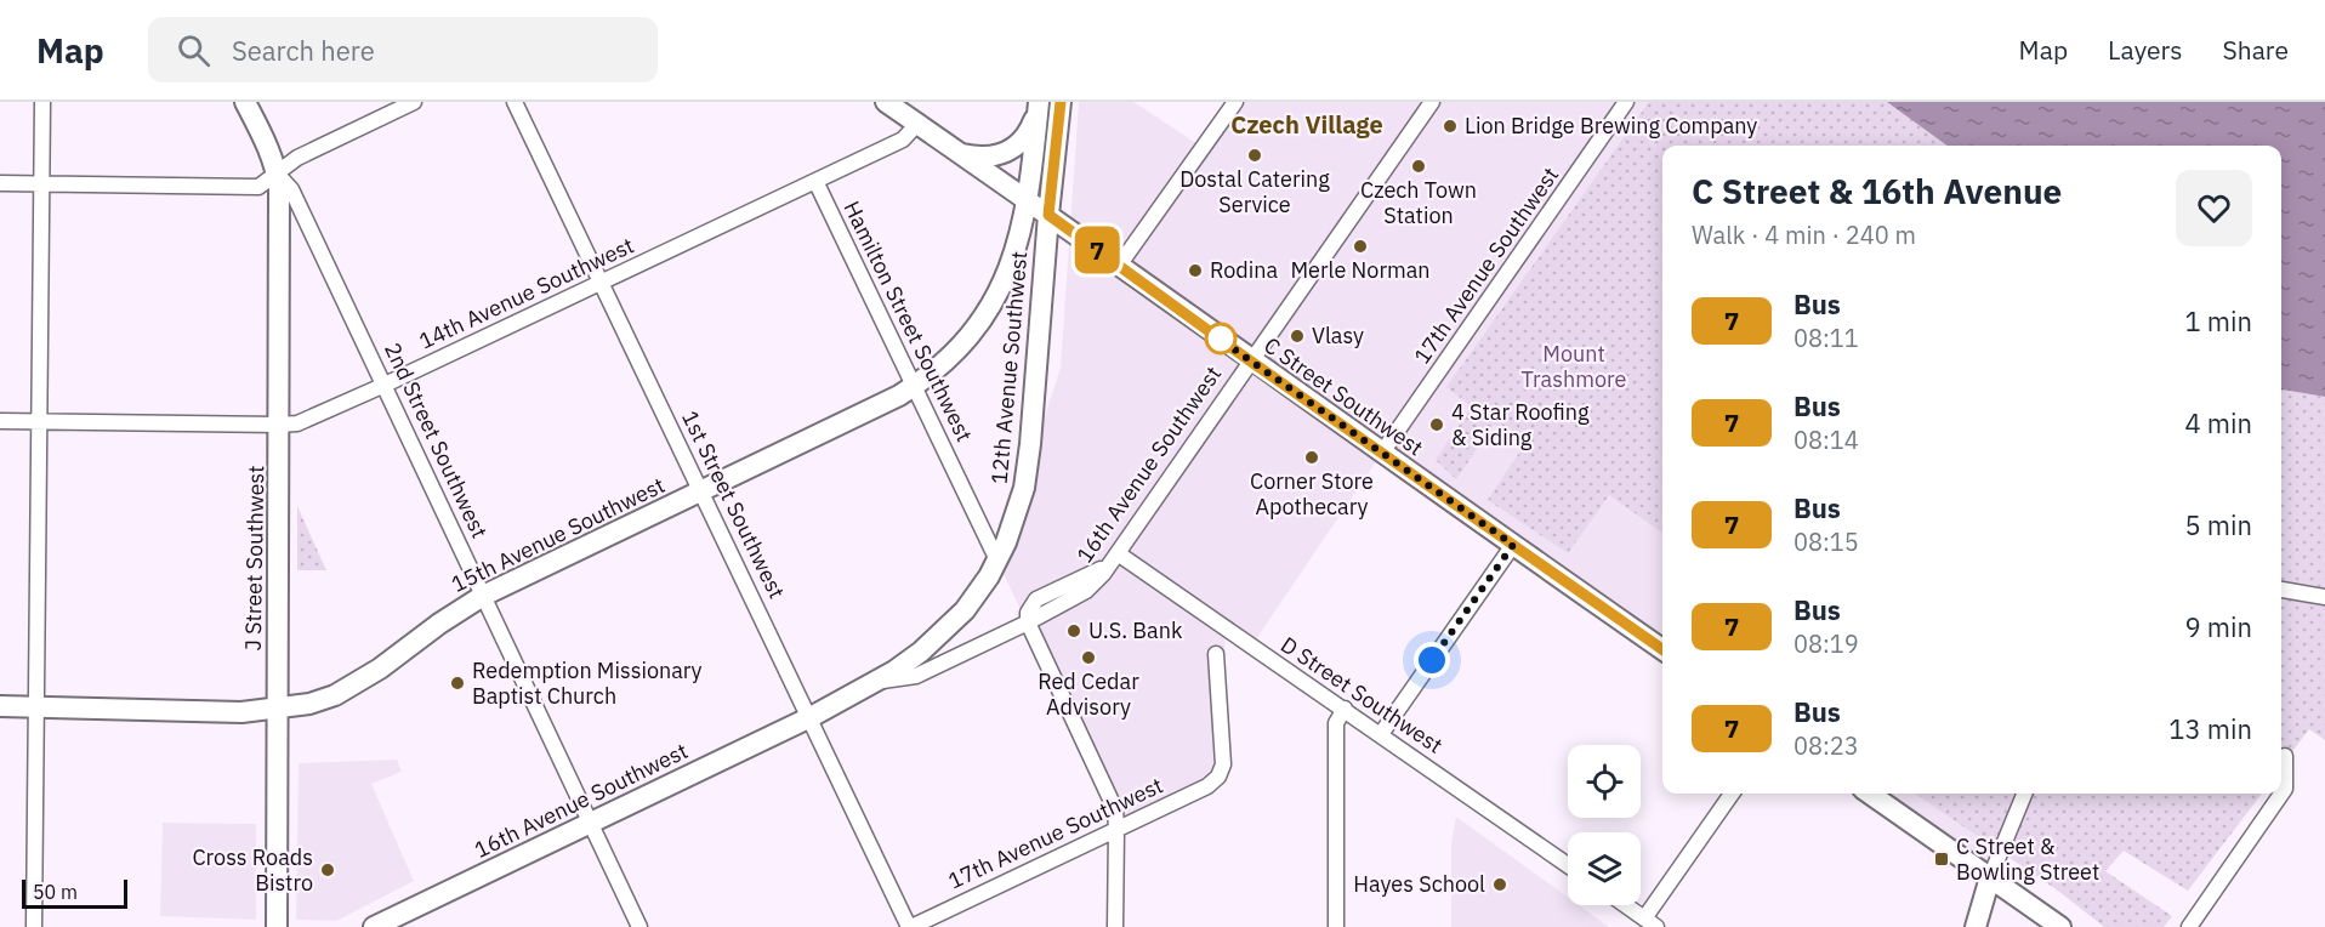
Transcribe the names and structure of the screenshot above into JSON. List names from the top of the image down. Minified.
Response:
{"streets":{"main road":["12th Avenue Southwest","C Street Southwest","2nd Street Southwest","16th Avenue Southwest","15th Avenue Southwest","J Street Southwest"],"street":["17th Avenue Southwest","14th Avenue Southwest","Hamilton Street Southwest","1st Street Southwest","D Street Southwest"]},"crossings":[["17th Avenue Southwest","C Street Southwest"],["17th Avenue Southwest","1st Street Southwest"],["14th Avenue Southwest","Hamilton Street Southwest"],["14th Avenue Southwest","C Street Southwest"],["14th Avenue Southwest","2nd Street Southwest"],["14th Avenue Southwest","1st Street Southwest"],["14th Avenue Southwest","J Street Southwest"],["Hamilton Street Southwest","12th Avenue Southwest"],["Hamilton Street Southwest","15th Avenue Southwest"],["12th Avenue Southwest","C Street Southwest"],["12th Avenue Southwest","16th Avenue Southwest"],["12th Avenue Southwest","1st Street Southwest"],["C Street Southwest","16th Avenue Southwest"],["C Street Southwest","15th Avenue Southwest"],["2nd Street Southwest","16th Avenue Southwest"],["2nd Street Southwest","15th Avenue Southwest"],["2nd Street Southwest","J Street Southwest"],["16th Avenue Southwest","1st Street Southwest"],["16th Avenue Southwest","D Street Southwest"],["1st Street Southwest","15th Avenue Southwest"],["15th Avenue Southwest","J Street Southwest"]],"districts":["Czech Village"],"parks":["Mount Trashmore"],"places":{"other":["Lion Bridge Brewing Company","Dostal Catering Service","Czech Town Station","Merle Norman","Rodina","Vlasy","4 Star Roofing & Siding","Corner Store Apothecary","U.S. Bank","Red Cedar Advisory","Redemption Missionary Baptist Church","Cross Roads Bistro","Hayes School"],"transit":["C Street & Bowling Street"]},"lines":["bus line 7"],"scale_bar":"50 m","page":{"header":"Map","search":"Search here","nav":["Map","Layers","Share"],"on_map":"7","heading":["C Street & 16th Avenue","Walk · 4 min · 240 m"],"list":[{"mark":"7","name":"Bus","note":"08:11","value":"1 min"},{"mark":"7","name":"Bus","note":"08:14","value":"4 min"},{"mark":"7","name":"Bus","note":"08:15","value":"5 min"},{"mark":"7","name":"Bus","note":"08:19","value":"9 min"},{"mark":"7","name":"Bus","note":"08:23","value":"13 min"}],"scale":"50 m"}}
